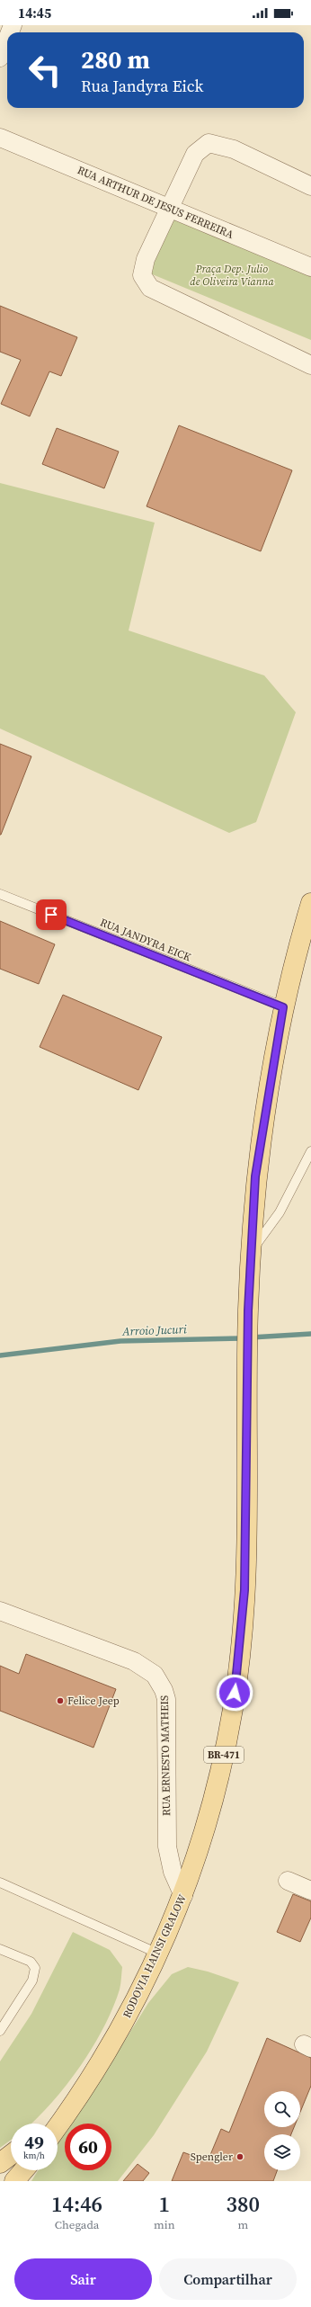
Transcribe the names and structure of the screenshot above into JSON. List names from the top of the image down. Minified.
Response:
{"streets":{"main road":["BR-471","RODOVIA HAINSI GRALOW"],"street":["RUA ARTHUR DE JESUS FERREIRA","RUA ERNESTO MATHEIS"],"lane":["RUA JANDYRA EICK"]},"crossings":[["RUA JANDYRA EICK","RODOVIA HAINSI GRALOW"],["RUA ERNESTO MATHEIS","RODOVIA HAINSI GRALOW"]],"water":["Arroio Jucuri"],"parks":["Praça Dep. Julio de Oliveira Vianna"],"places":["Felice Jeep","Spengler"],"page":{"status":"14:45","turn":["280 m","Rua Jandyra Eick"],"speed":"49 km/h","limit":"60","eta":["14:46","Chegada","1","min","380","m"],"buttons":["Sair","Compartilhar"]}}
